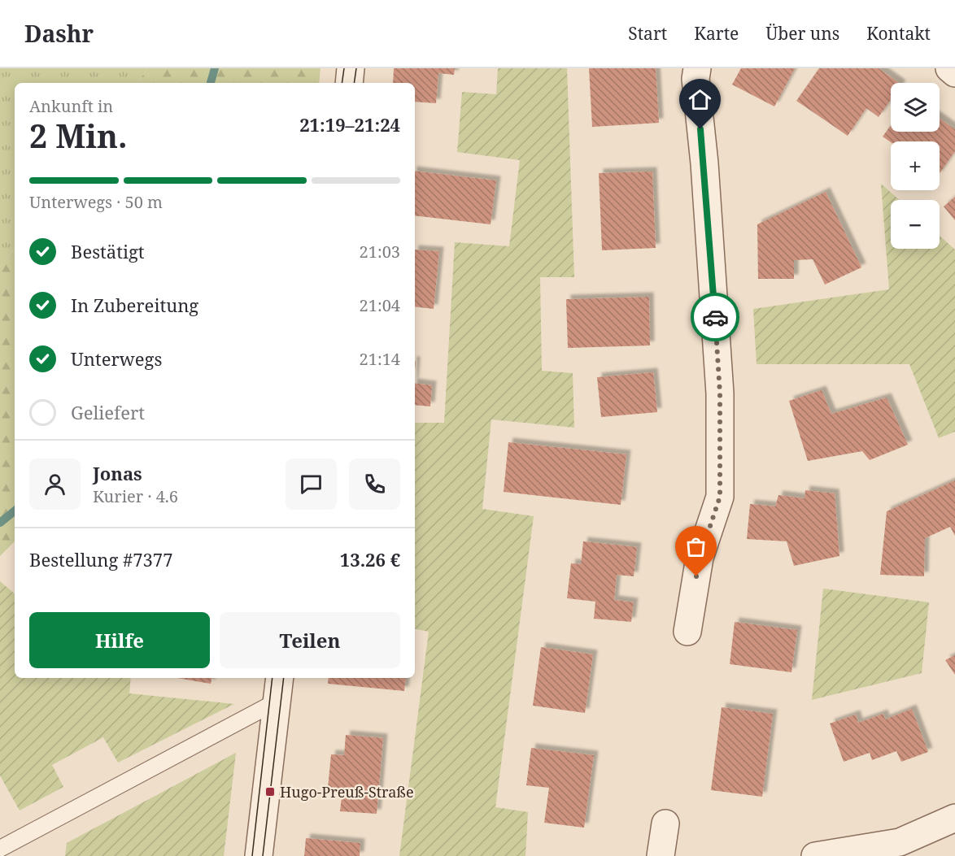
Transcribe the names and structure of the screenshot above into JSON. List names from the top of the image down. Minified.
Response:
{"places":{"transit":["Hugo-Preuß-Straße"]},"page":{"header":"Dashr","nav":["Start","Karte","Über uns","Kontakt"],"map_buttons":["+","−"],"heading":["2 Min.","Ankunft in","21:19–21:24"],"panel":["Jonas","Kurier · 4.6","Bestellung #7377","13.26 €"],"bar":"Unterwegs · 50 m","list":[["Bestätigt","21:03"],["In Zubereitung","21:04"],["Unterwegs","21:14"],"Geliefert"],"buttons":["Hilfe","Teilen"]}}
